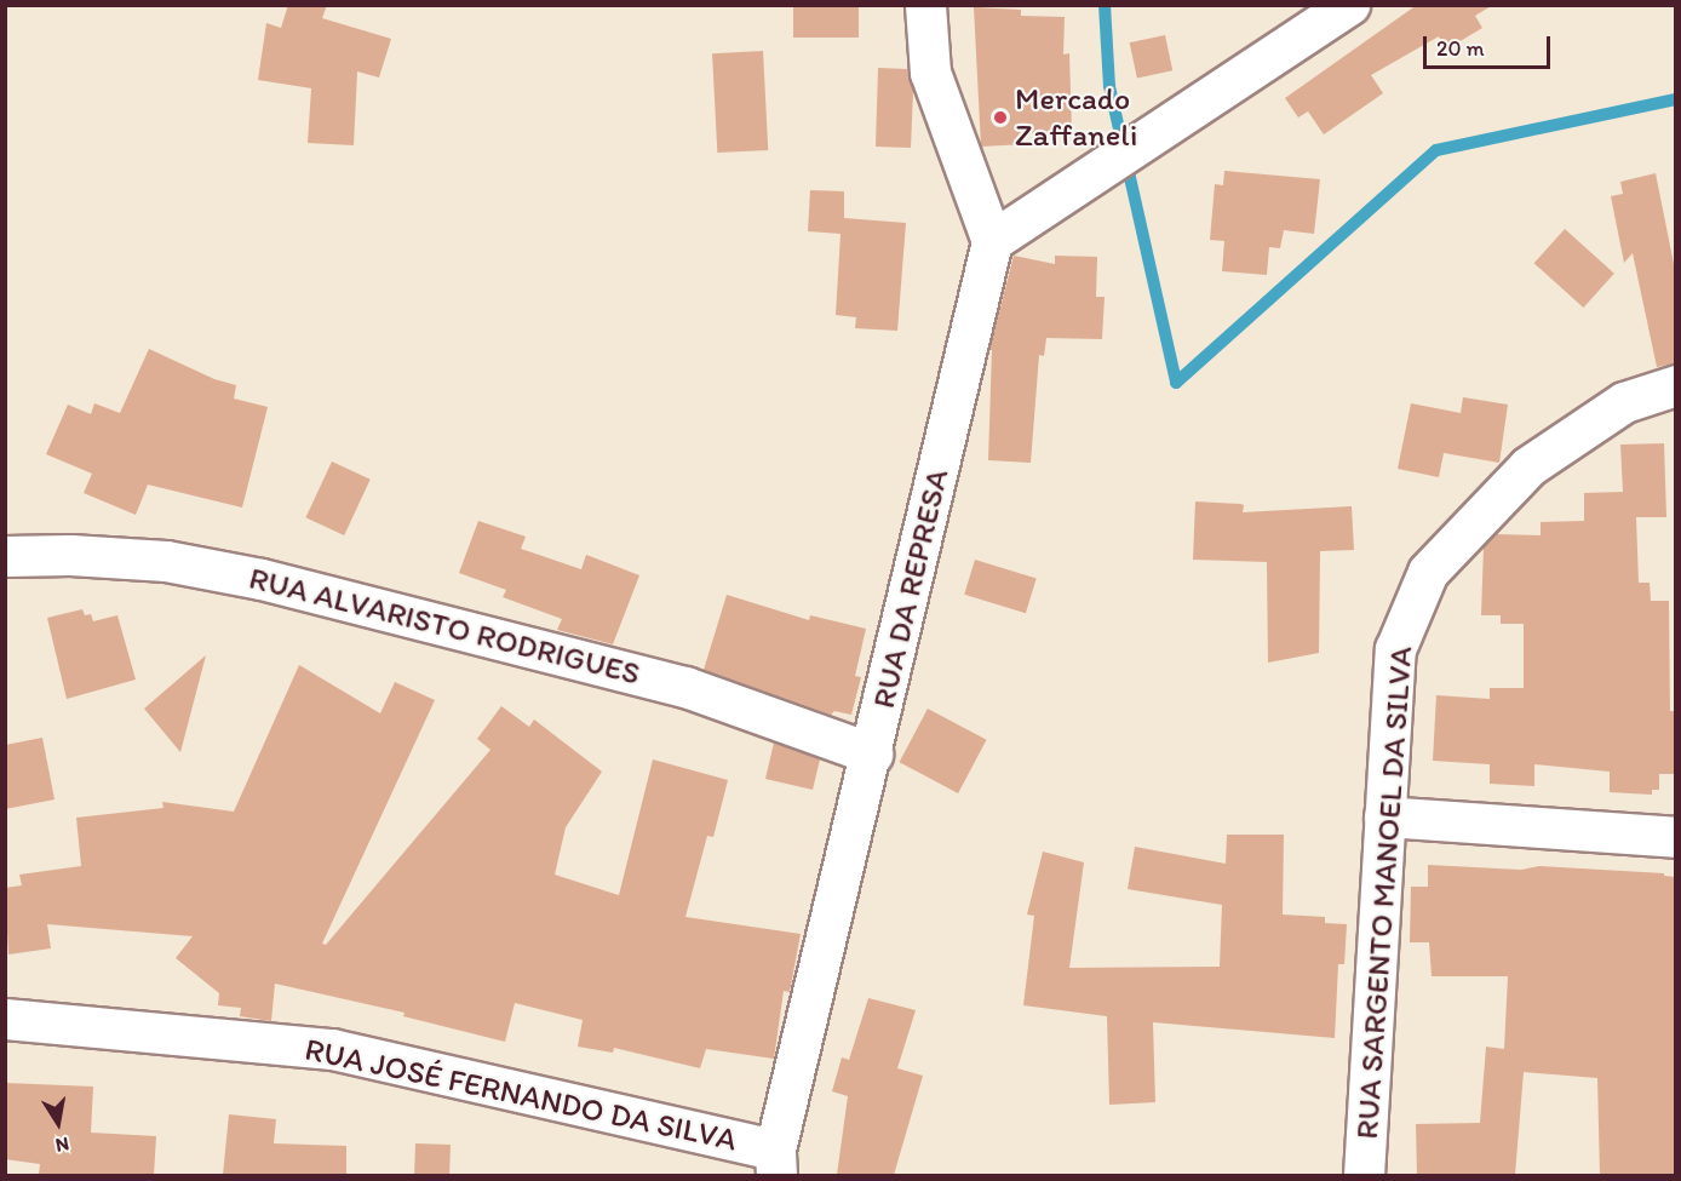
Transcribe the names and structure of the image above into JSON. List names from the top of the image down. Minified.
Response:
{"streets":{"street":["RUA DA REPRESA","RUA ALVARISTO RODRIGUES","RUA SARGENTO MANOEL DA SILVA","RUA JOSÉ FERNANDO DA SILVA"]},"crossings":[["RUA DA REPRESA","RUA ALVARISTO RODRIGUES"],["RUA DA REPRESA","RUA JOSÉ FERNANDO DA SILVA"]],"places":["Mercado Zaffaneli"],"scale_bar":"20 m","north":"bottom"}
